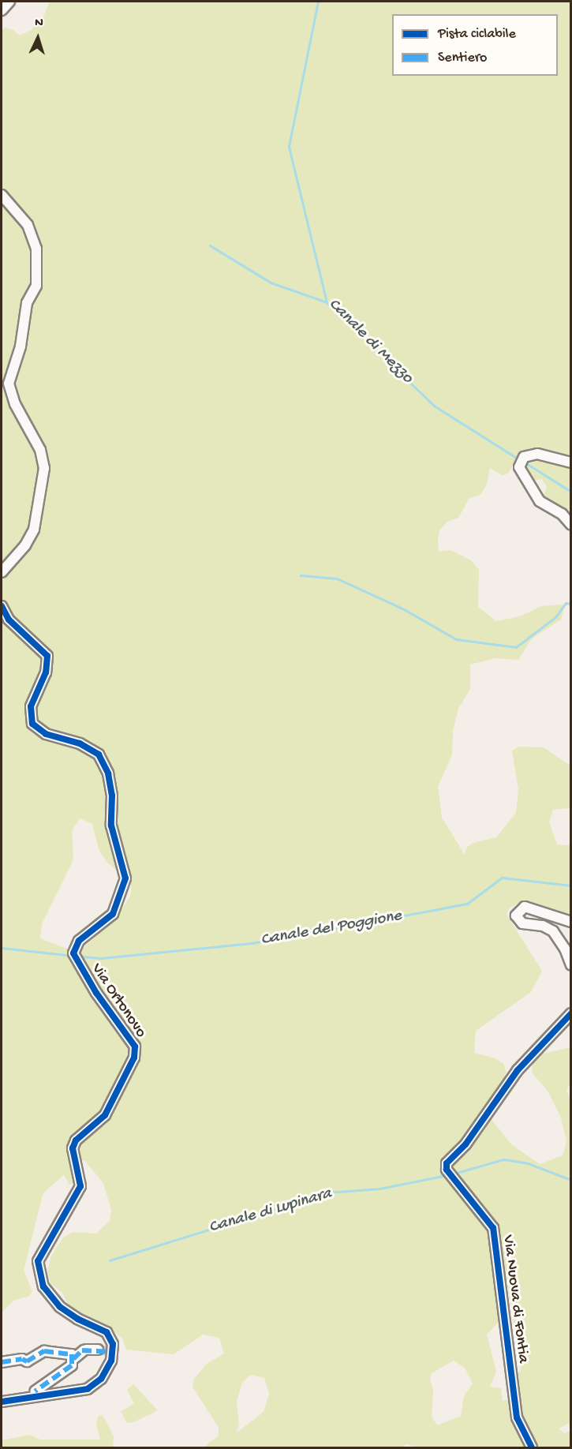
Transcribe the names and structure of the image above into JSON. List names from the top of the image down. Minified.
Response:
{"streets":{"street":["Via Ortonovo","Via Nuova di Fontia"]},"water":["Canale di Mezzo","Canale del Poggione","Canale di Lupinara"],"legend":["Pista ciclabile","Sentiero"],"north":"top"}
